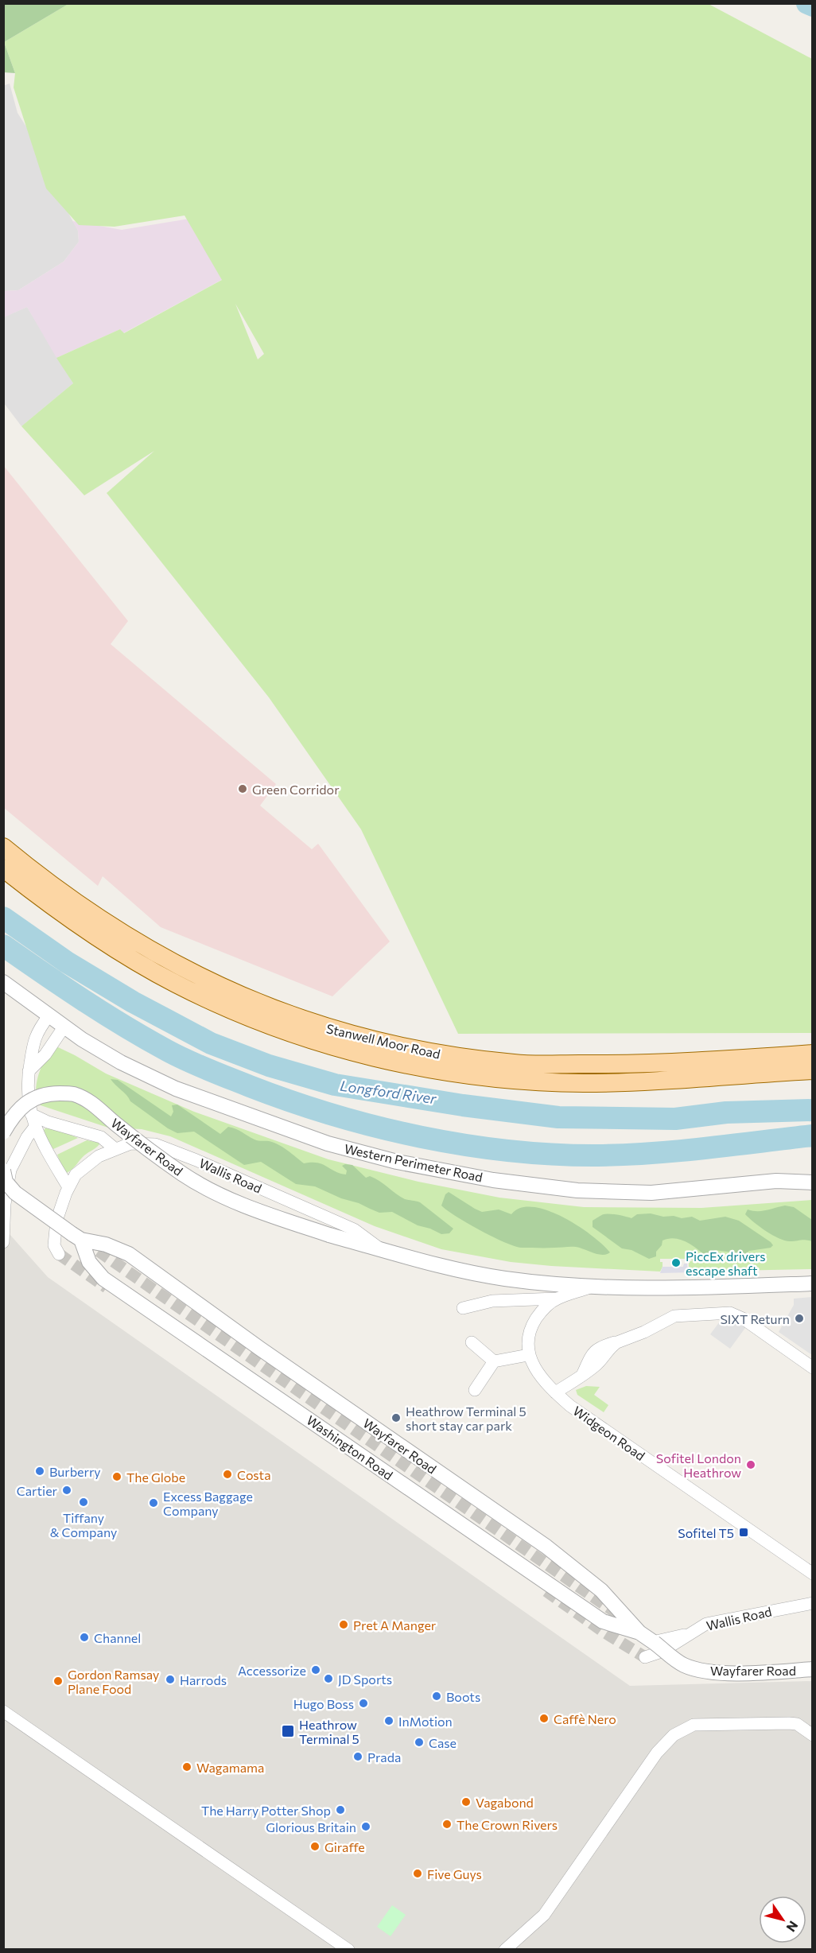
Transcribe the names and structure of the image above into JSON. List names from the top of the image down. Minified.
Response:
{"streets":{"main road":["Stanwell Moor Road"],"street":["Wayfarer Road","Western Perimeter Road","Wallis Road","Widgeon Road","Washington Road"]},"crossings":[["Wayfarer Road","Wallis Road"],["Wayfarer Road","Washington Road"]],"water":["Longford River"],"places":{"other":["Green Corridor","PiccEx drivers escape shaft","SIXT Return","Heathrow Terminal 5 short stay car park","Sofitel London Heathrow","Burberry","Costa","The Globe","Cartier","Tiffany & Company","Excess Baggage Company","Pret A Manger","Channel","Accessorize","JD Sports","Harrods","Gordon Ramsay Plane Food","Boots","Hugo Boss","Caffè Nero","InMotion","Case","Prada","Wagamama","Vagabond","The Harry Potter Shop","The Crown Rivers","Glorious Britain","Giraffe","Five Guys"],"transit":["Sofitel T5","Heathrow Terminal 5"]},"north":"bottom right"}
